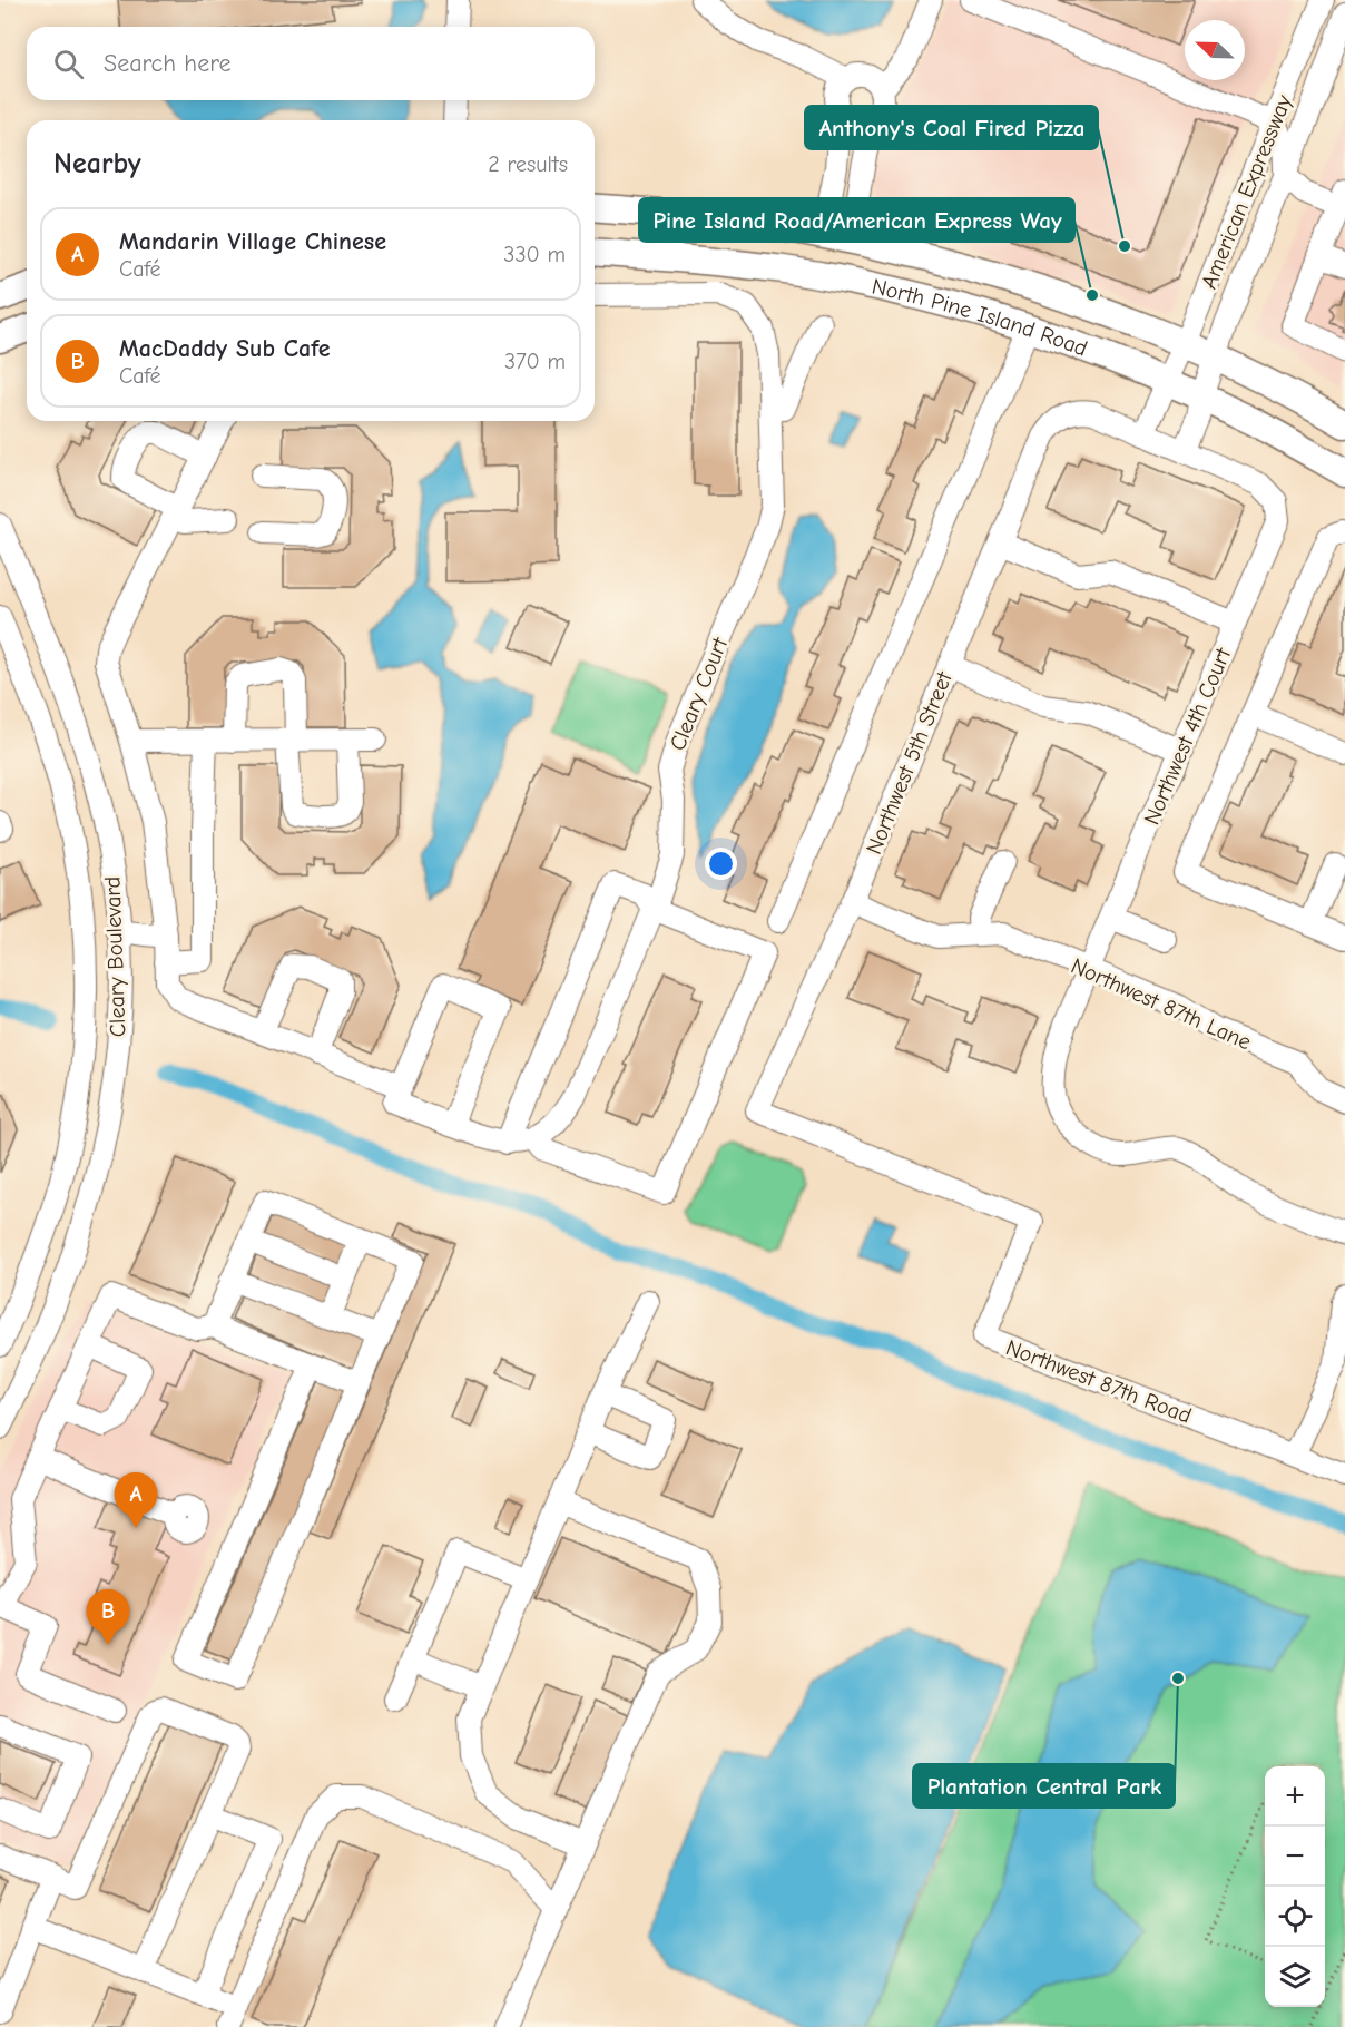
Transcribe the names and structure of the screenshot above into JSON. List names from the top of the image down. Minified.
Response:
{"streets":{"main road":["North Pine Island Road"],"street":["American Expressway","Cleary Court","Northwest 4th Court","Northwest 5th Street","Cleary Boulevard","Northwest 87th Lane","Northwest 87th Road"]},"crossings":[["American Expressway","North Pine Island Road"],["American Expressway","Northwest 4th Court"],["American Expressway","Northwest 5th Street"],["Northwest 4th Court","Northwest 87th Lane"],["Northwest 5th Street","Northwest 87th Lane"],["Northwest 5th Street","Northwest 87th Road"]],"places":["Anthony's Coal Fired Pizza","Pine Island Road/American Express Way","Plantation Central Park"],"north":"top left","page":{"search":"Search here","heading":["Nearby","2 results"],"list":[{"mark":"A","name":"Mandarin Village Chinese","note":"Café","value":"330 m"},{"mark":"B","name":"MacDaddy Sub Cafe","note":"Café","value":"370 m"}],"pins":["A","B"],"map_buttons":["+","−"]}}
